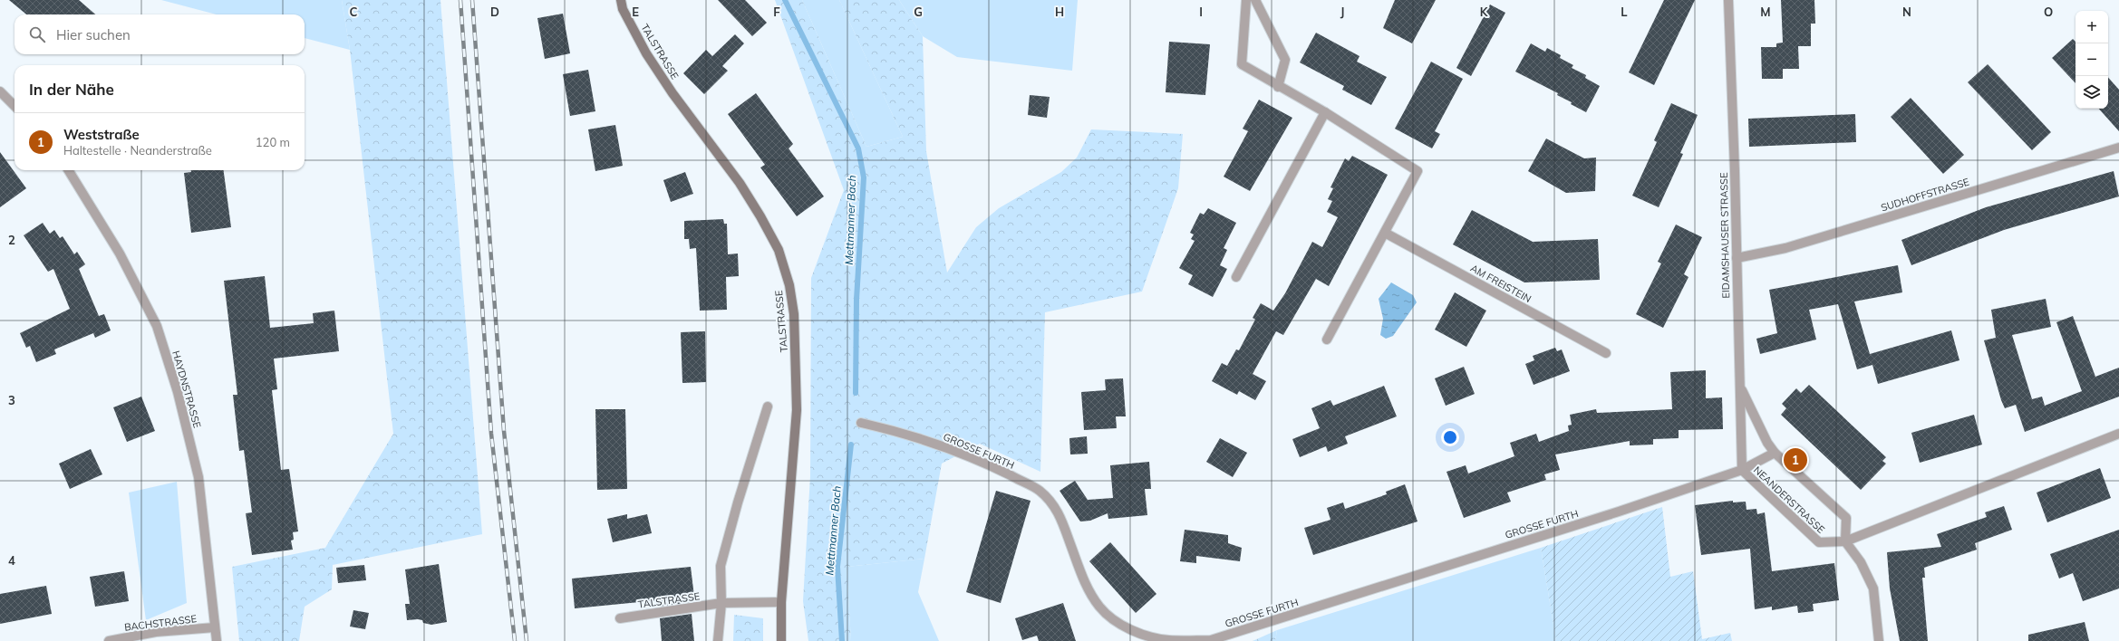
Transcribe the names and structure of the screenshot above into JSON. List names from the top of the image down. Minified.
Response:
{"streets":{"main road":["TALSTRASSE"],"street":["SUDHOFFSTRASSE","EIDAMSHAUSER STRASSE","AM FREISTEIN","HAYDNSTRASSE","GROSSE FURTH","NEANDERSTRASSE","BACHSTRASSE"]},"crossings":[["SUDHOFFSTRASSE","EIDAMSHAUSER STRASSE"],["EIDAMSHAUSER STRASSE","GROSSE FURTH"],["EIDAMSHAUSER STRASSE","NEANDERSTRASSE"],["HAYDNSTRASSE","BACHSTRASSE"],["GROSSE FURTH","NEANDERSTRASSE"]],"water":["Mettmanner Bach"],"page":{"map_buttons":["+","−"],"search":"Hier suchen","heading":"In der Nähe","list":[{"mark":"1","name":"Weststraße","note":"Haltestelle · Neanderstraße","value":"120 m"}],"pins":"1"},"grid":{"columns":["C","D","E","F","G","H","I","J","K","L","M","N","O"],"rows":["2","3","4"]}}
